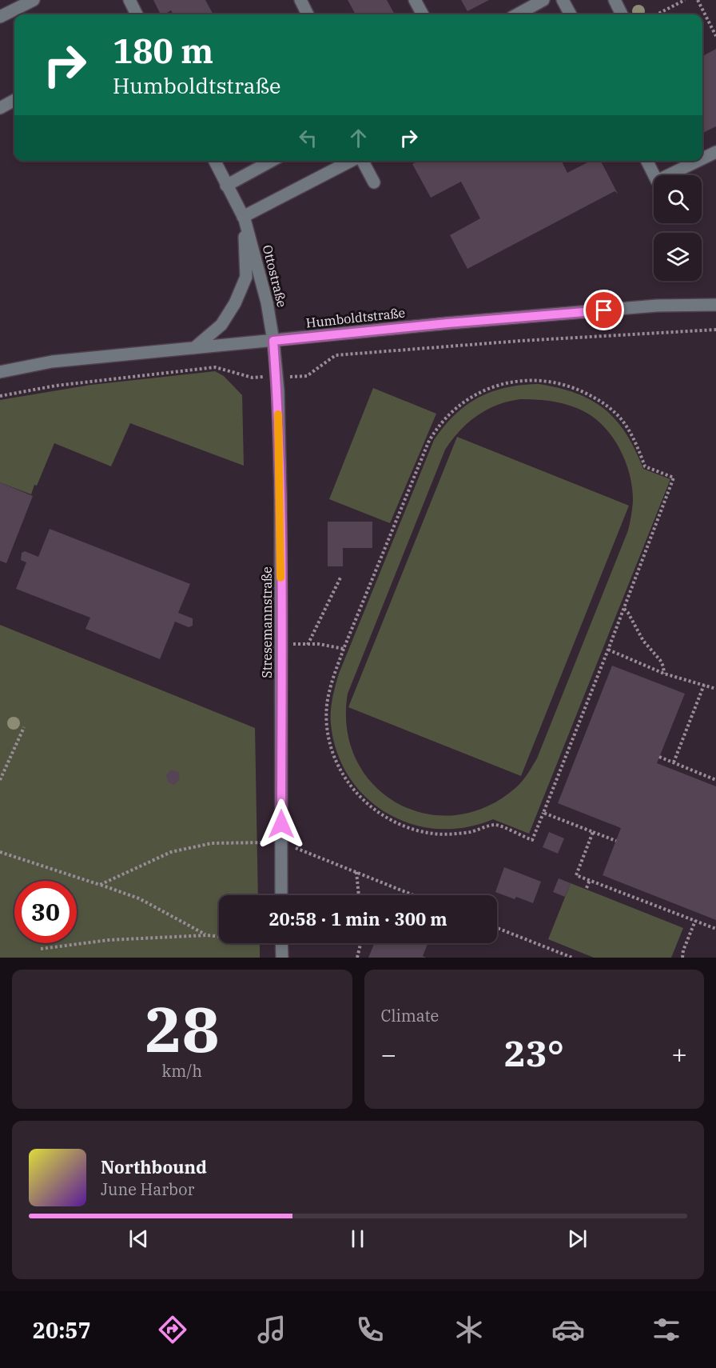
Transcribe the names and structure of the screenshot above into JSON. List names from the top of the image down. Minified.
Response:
{"streets":{"street":["Ottostraße","Humboldtstraße","Stresemannstraße"]},"crossings":[["Ottostraße","Humboldtstraße"],["Ottostraße","Stresemannstraße"],["Humboldtstraße","Stresemannstraße"]],"page":{"turn":["180 m","Humboldtstraße"],"limit":"30","trip":"20:58 · 1 min · 300 m","tile":[["28","km/h"],"Climate"],"heat":["−","23°","+"],"song":["Northbound","June Harbor"],"tabs":"20:57"}}
